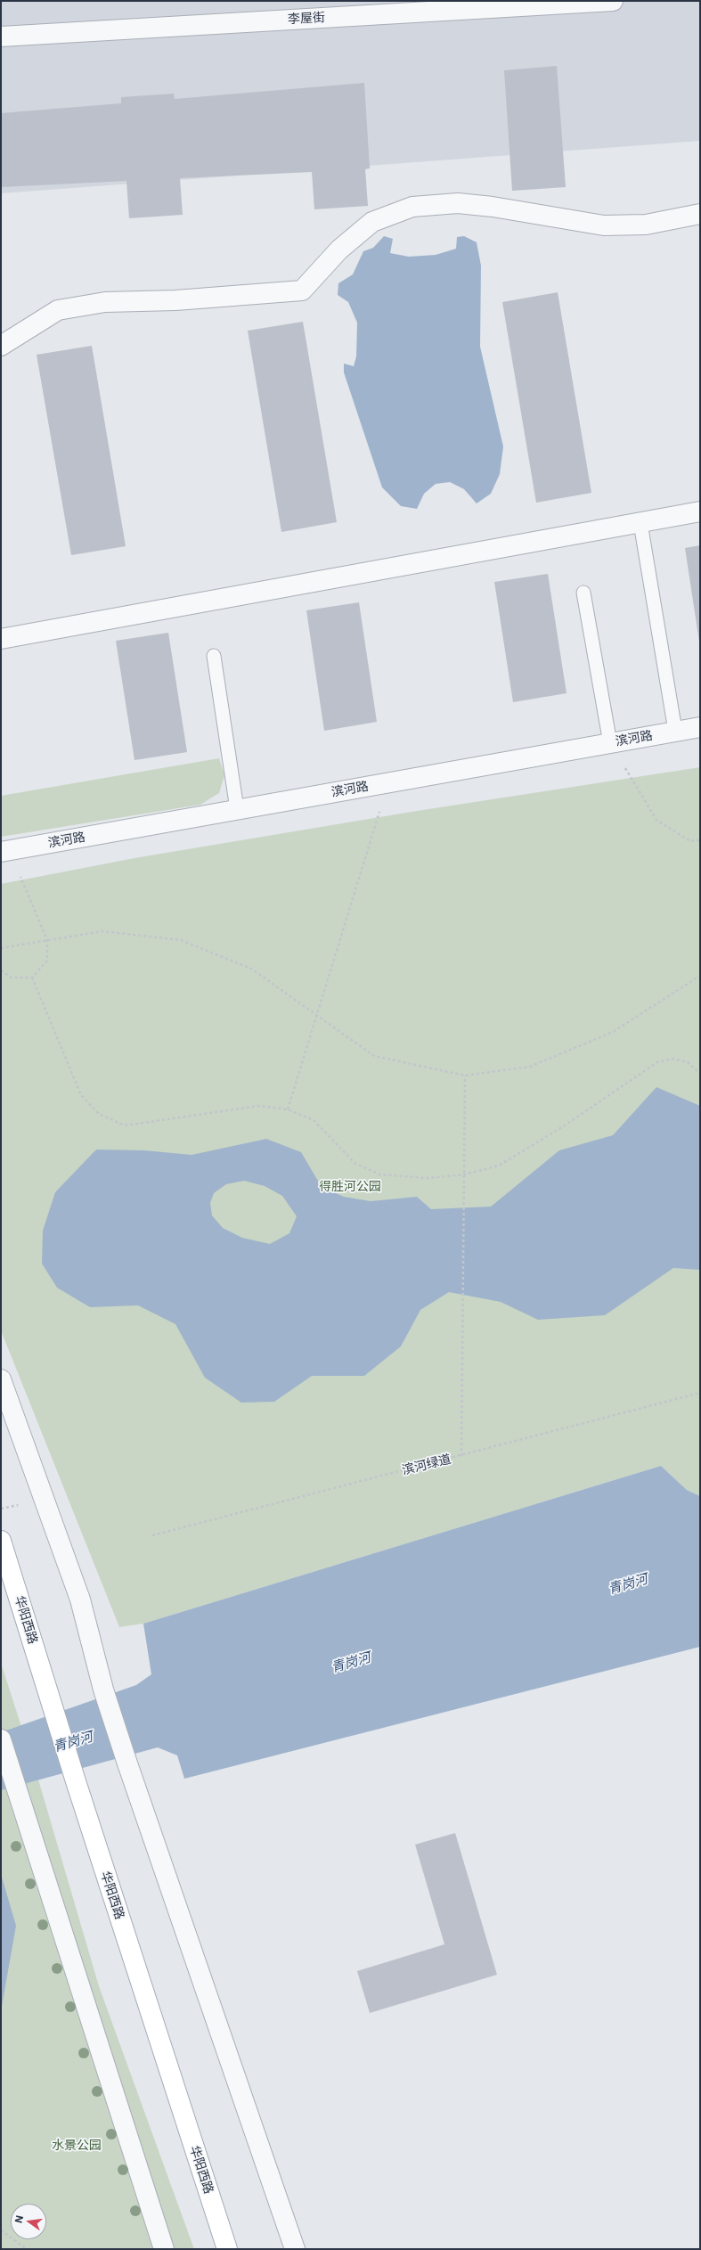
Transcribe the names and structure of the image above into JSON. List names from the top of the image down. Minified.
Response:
{"streets":{"main road":["华阳西路"],"street":["李屋街","滨河路"],"path":["滨河绿道"]},"water":["青岗河"],"parks":["得胜河公园","水景公园"],"north":"left"}
